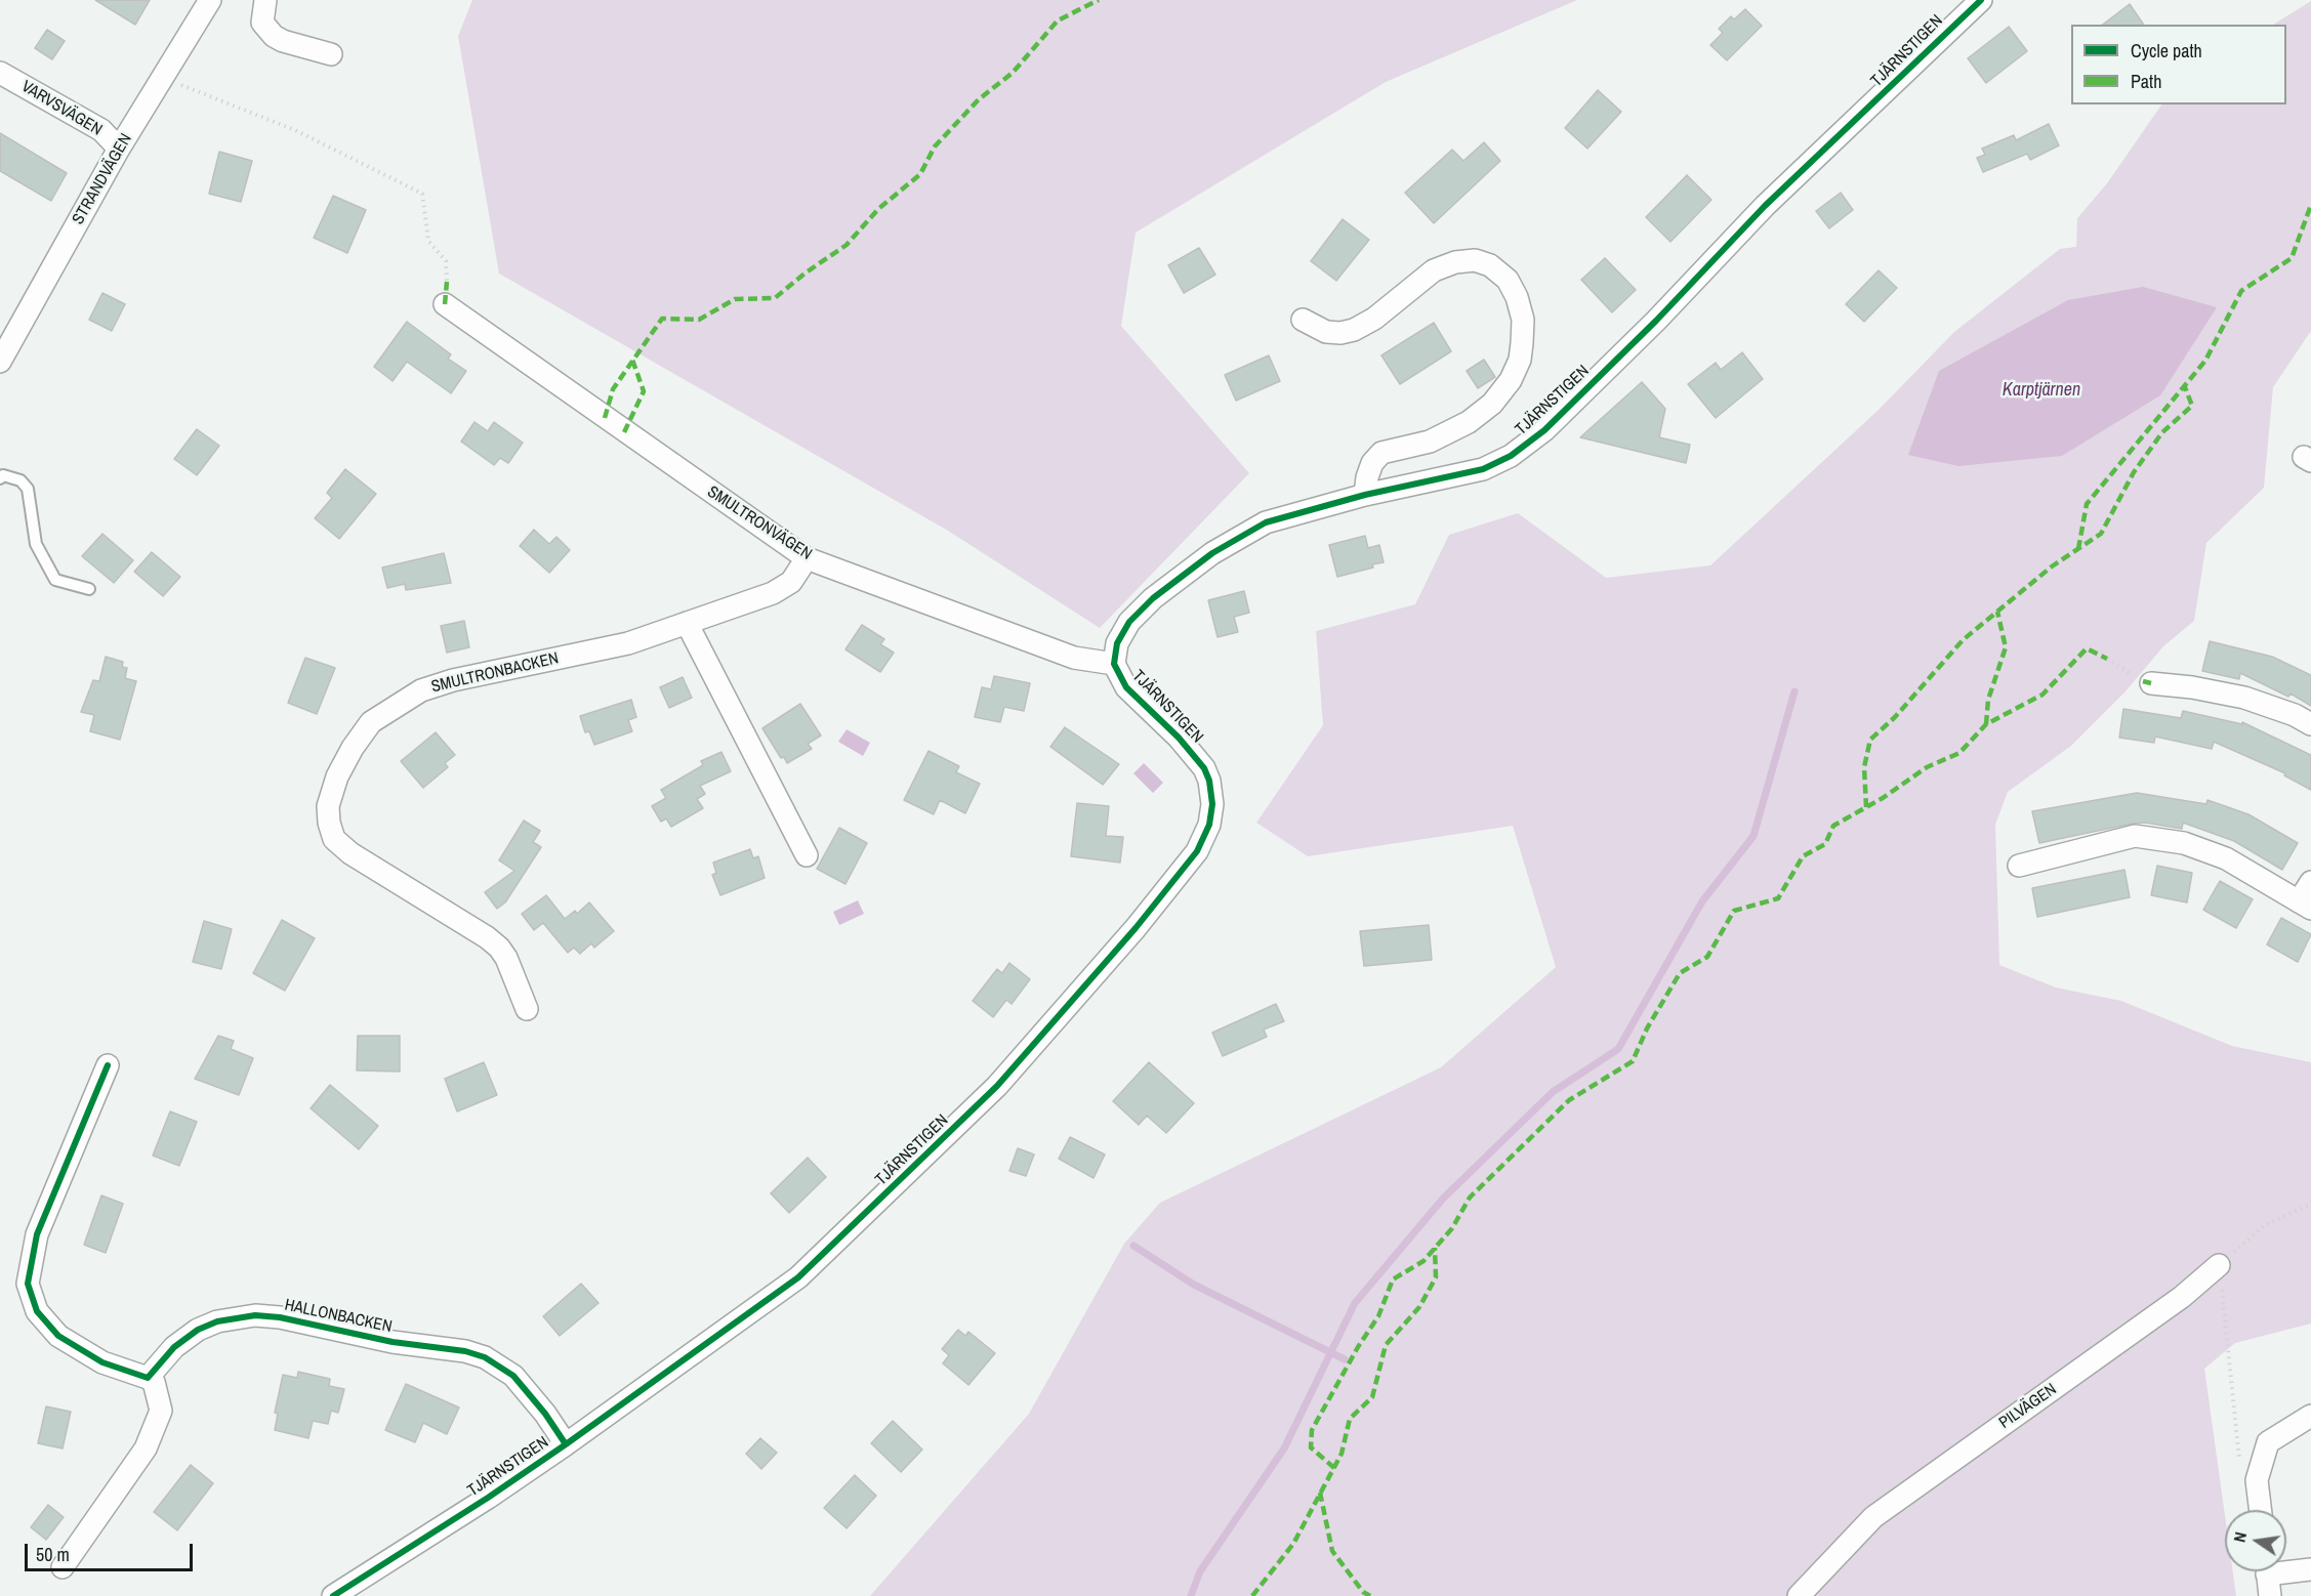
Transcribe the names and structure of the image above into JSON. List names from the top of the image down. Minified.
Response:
{"streets":{"street":["TJÄRNSTIGEN","VARVSVÄGEN","STRANDVÄGEN","SMULTRONVÄGEN","SMULTRONBACKEN","HALLONBACKEN","PILVÄGEN"]},"crossings":[["TJÄRNSTIGEN","SMULTRONVÄGEN"],["TJÄRNSTIGEN","HALLONBACKEN"],["VARVSVÄGEN","STRANDVÄGEN"],["SMULTRONVÄGEN","SMULTRONBACKEN"]],"water":["Karptjärnen"],"legend":["Cycle path","Path"],"scale_bar":"50 m","north":"left"}
